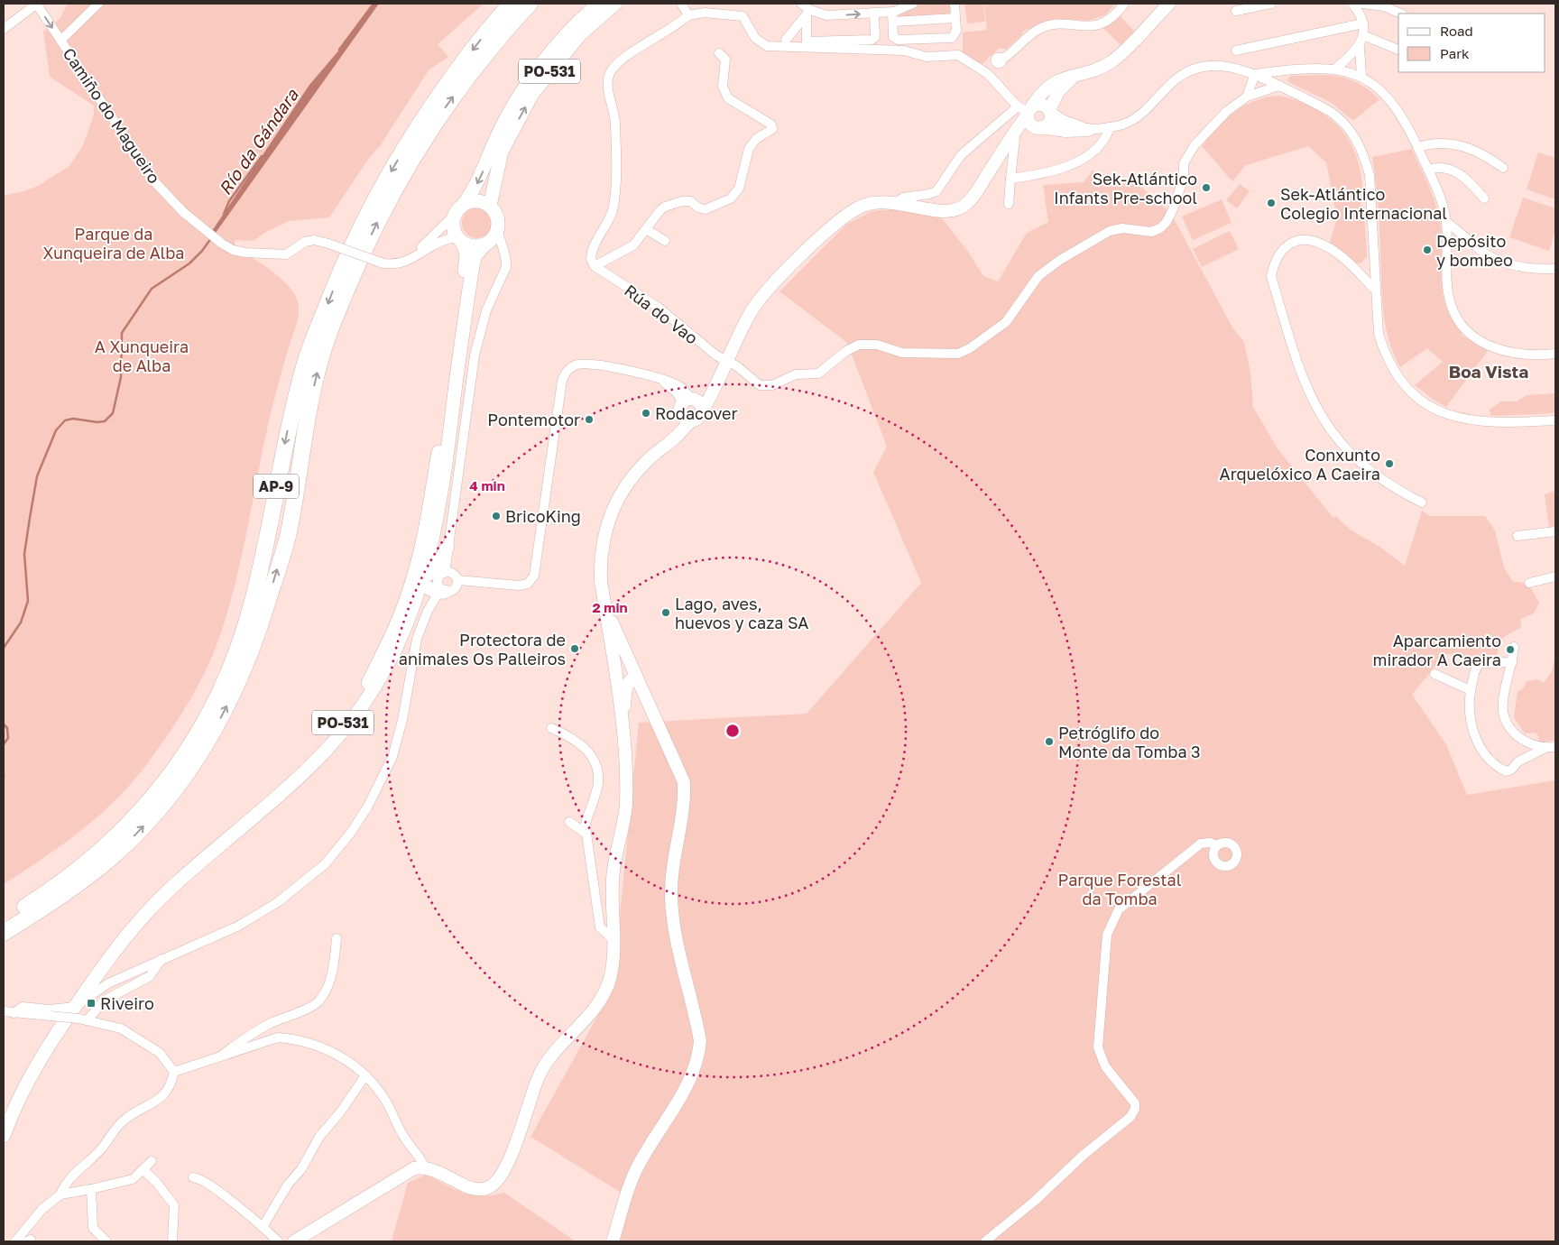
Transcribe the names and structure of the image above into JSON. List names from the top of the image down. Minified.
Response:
{"streets":{"highway":["AP-9"],"main road":["PO-531"],"street":["Camiño do Magueiro","Rúa do Vao"]},"districts":["Boa Vista"],"water":["Río da Gándara"],"parks":["Parque da Xunqueira de Alba","A Xunqueira de Alba","Parque Forestal da Tomba"],"places":{"other":["Sek-Atlántico Infants Pre-school","Sek-Atlántico Colegio Internacional","Depósito y bombeo","Rodacover","Pontemotor","Conxunto Arquelóxico A Caeira","BricoKing","Lago, aves, huevos y caza SA","Protectora de animales Os Palleiros","Aparcamiento mirador A Caeira","Petróglifo do Monte da Tomba 3"],"transit":["Riveiro"]},"legend":["Road","Park"],"rings":["4 min","2 min"]}
